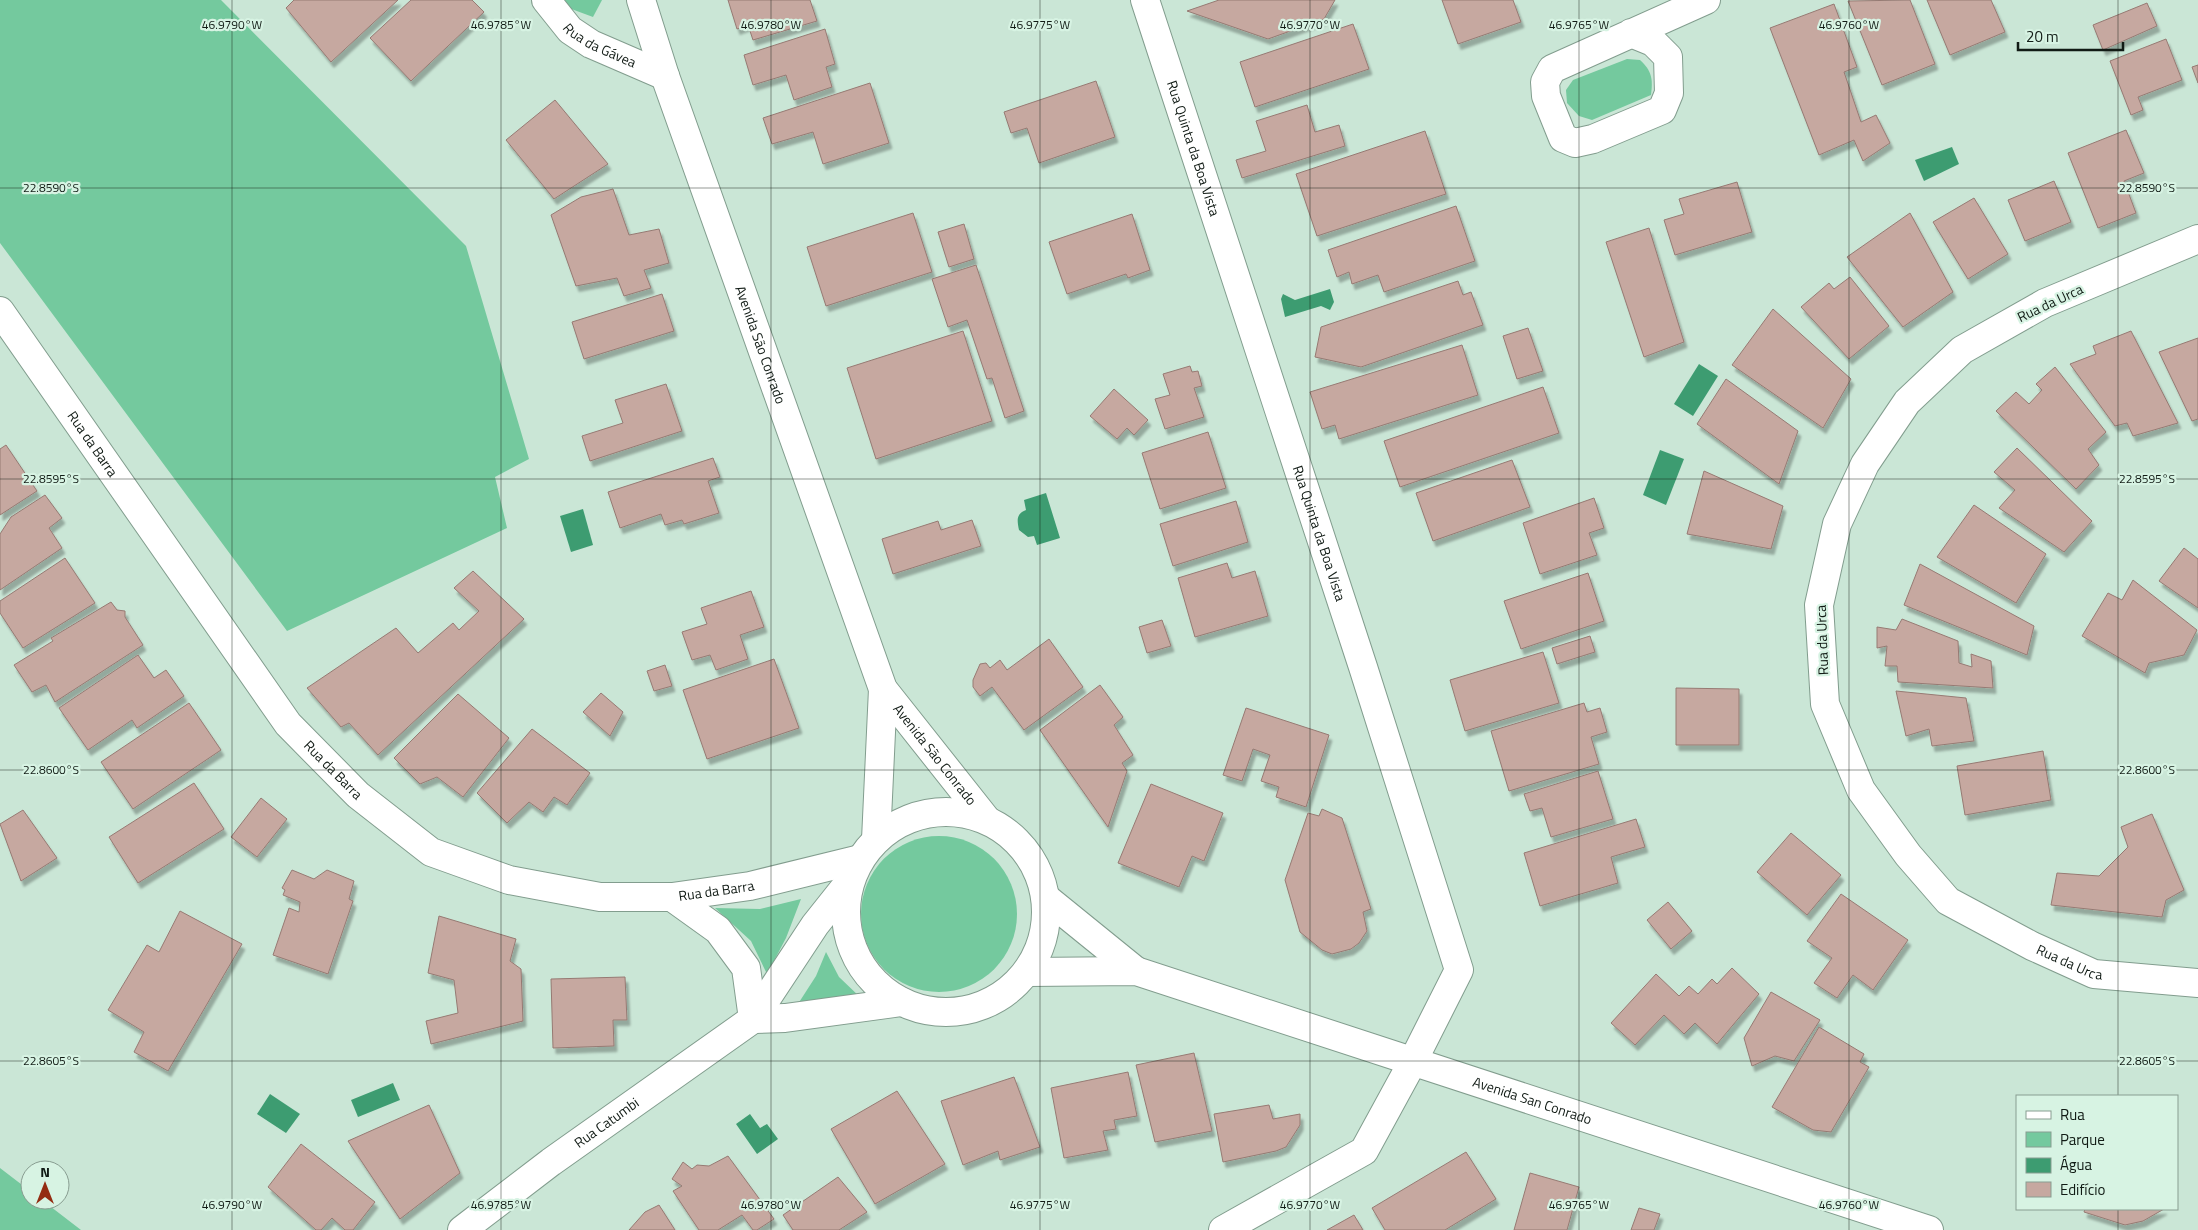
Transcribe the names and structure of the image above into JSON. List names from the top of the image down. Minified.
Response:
{"streets":{"street":["Rua da Gávea","Rua Quinta da Boa Vista","Rua da Urca","Avenida São Conrado","Rua da Barra","Avenida San Conrado","Rua Catumbi"]},"crossings":[["Rua da Gávea","Avenida São Conrado"],["Rua Quinta da Boa Vista","Avenida San Conrado"],["Avenida São Conrado","Rua da Barra"],["Avenida São Conrado","Rua Catumbi"],["Rua da Barra","Rua Catumbi"]],"legend":["Rua","Parque","Água","Edifício"],"scale_bar":"20 m","north":"top","coordinates":["46.9790°W","46.9785°W","46.9780°W","46.9775°W","46.9770°W","46.9765°W","46.9760°W","22.8590°S","22.8595°S","22.8600°S","22.8605°S"]}
